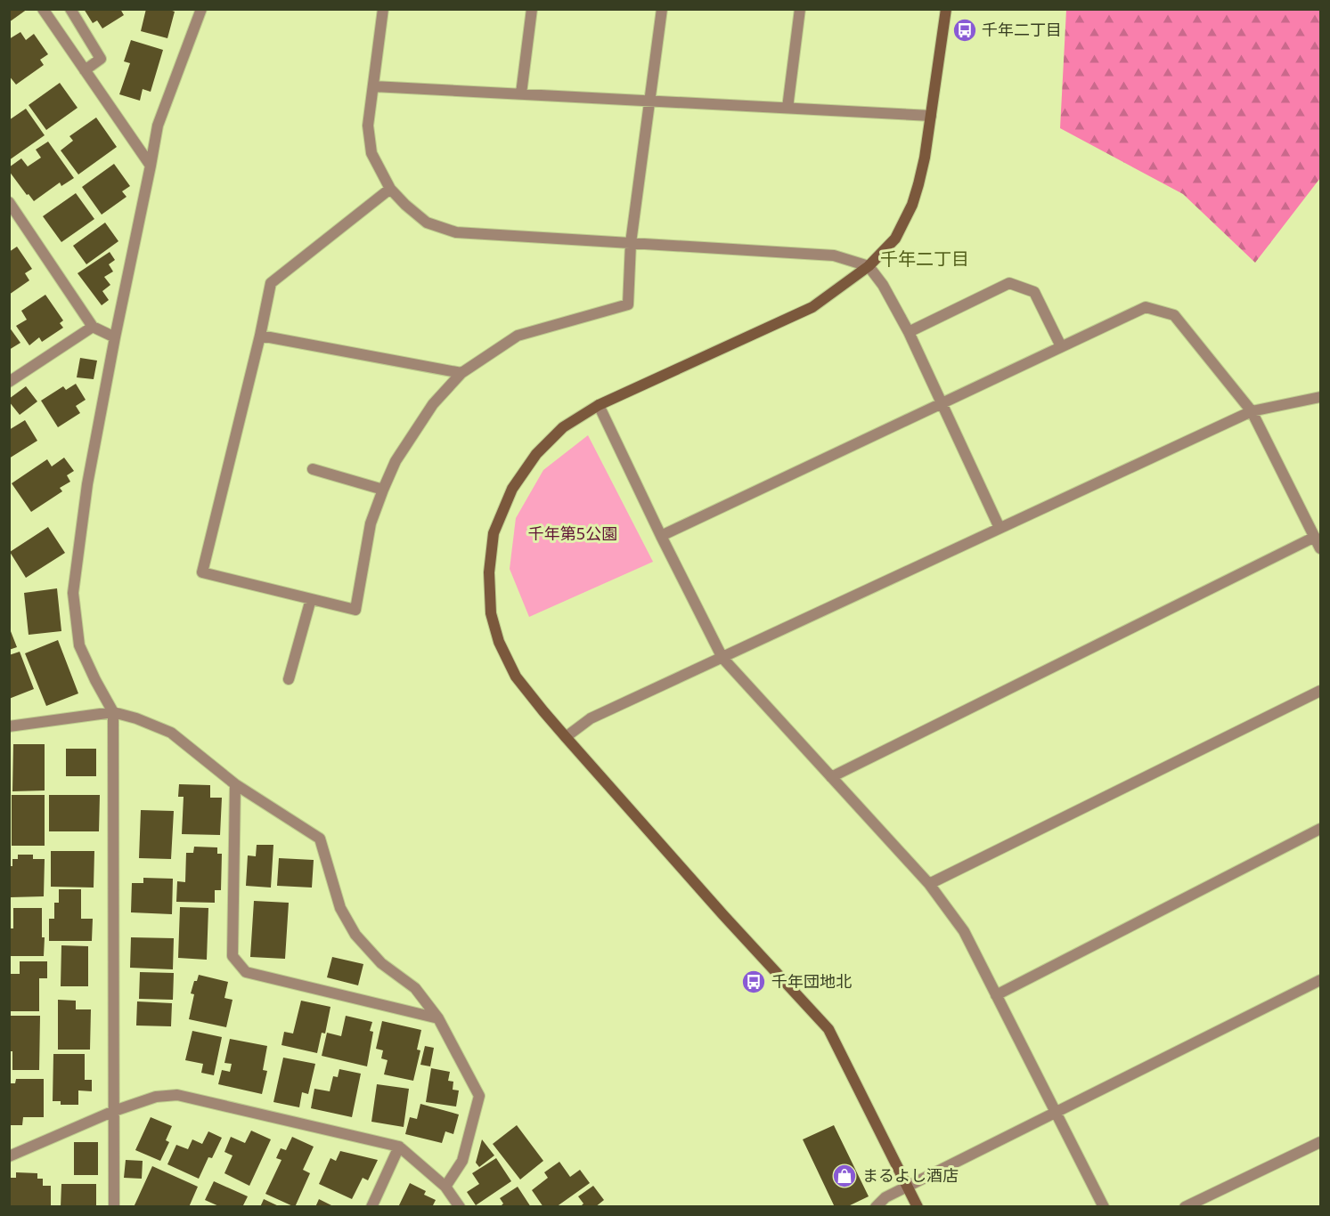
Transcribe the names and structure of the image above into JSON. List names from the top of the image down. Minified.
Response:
{"districts":["千年二丁目"],"parks":["千年第5公園"],"places":{"bus stop":["千年二丁目","千年団地北"],"shop":["まるよし酒店"]}}
